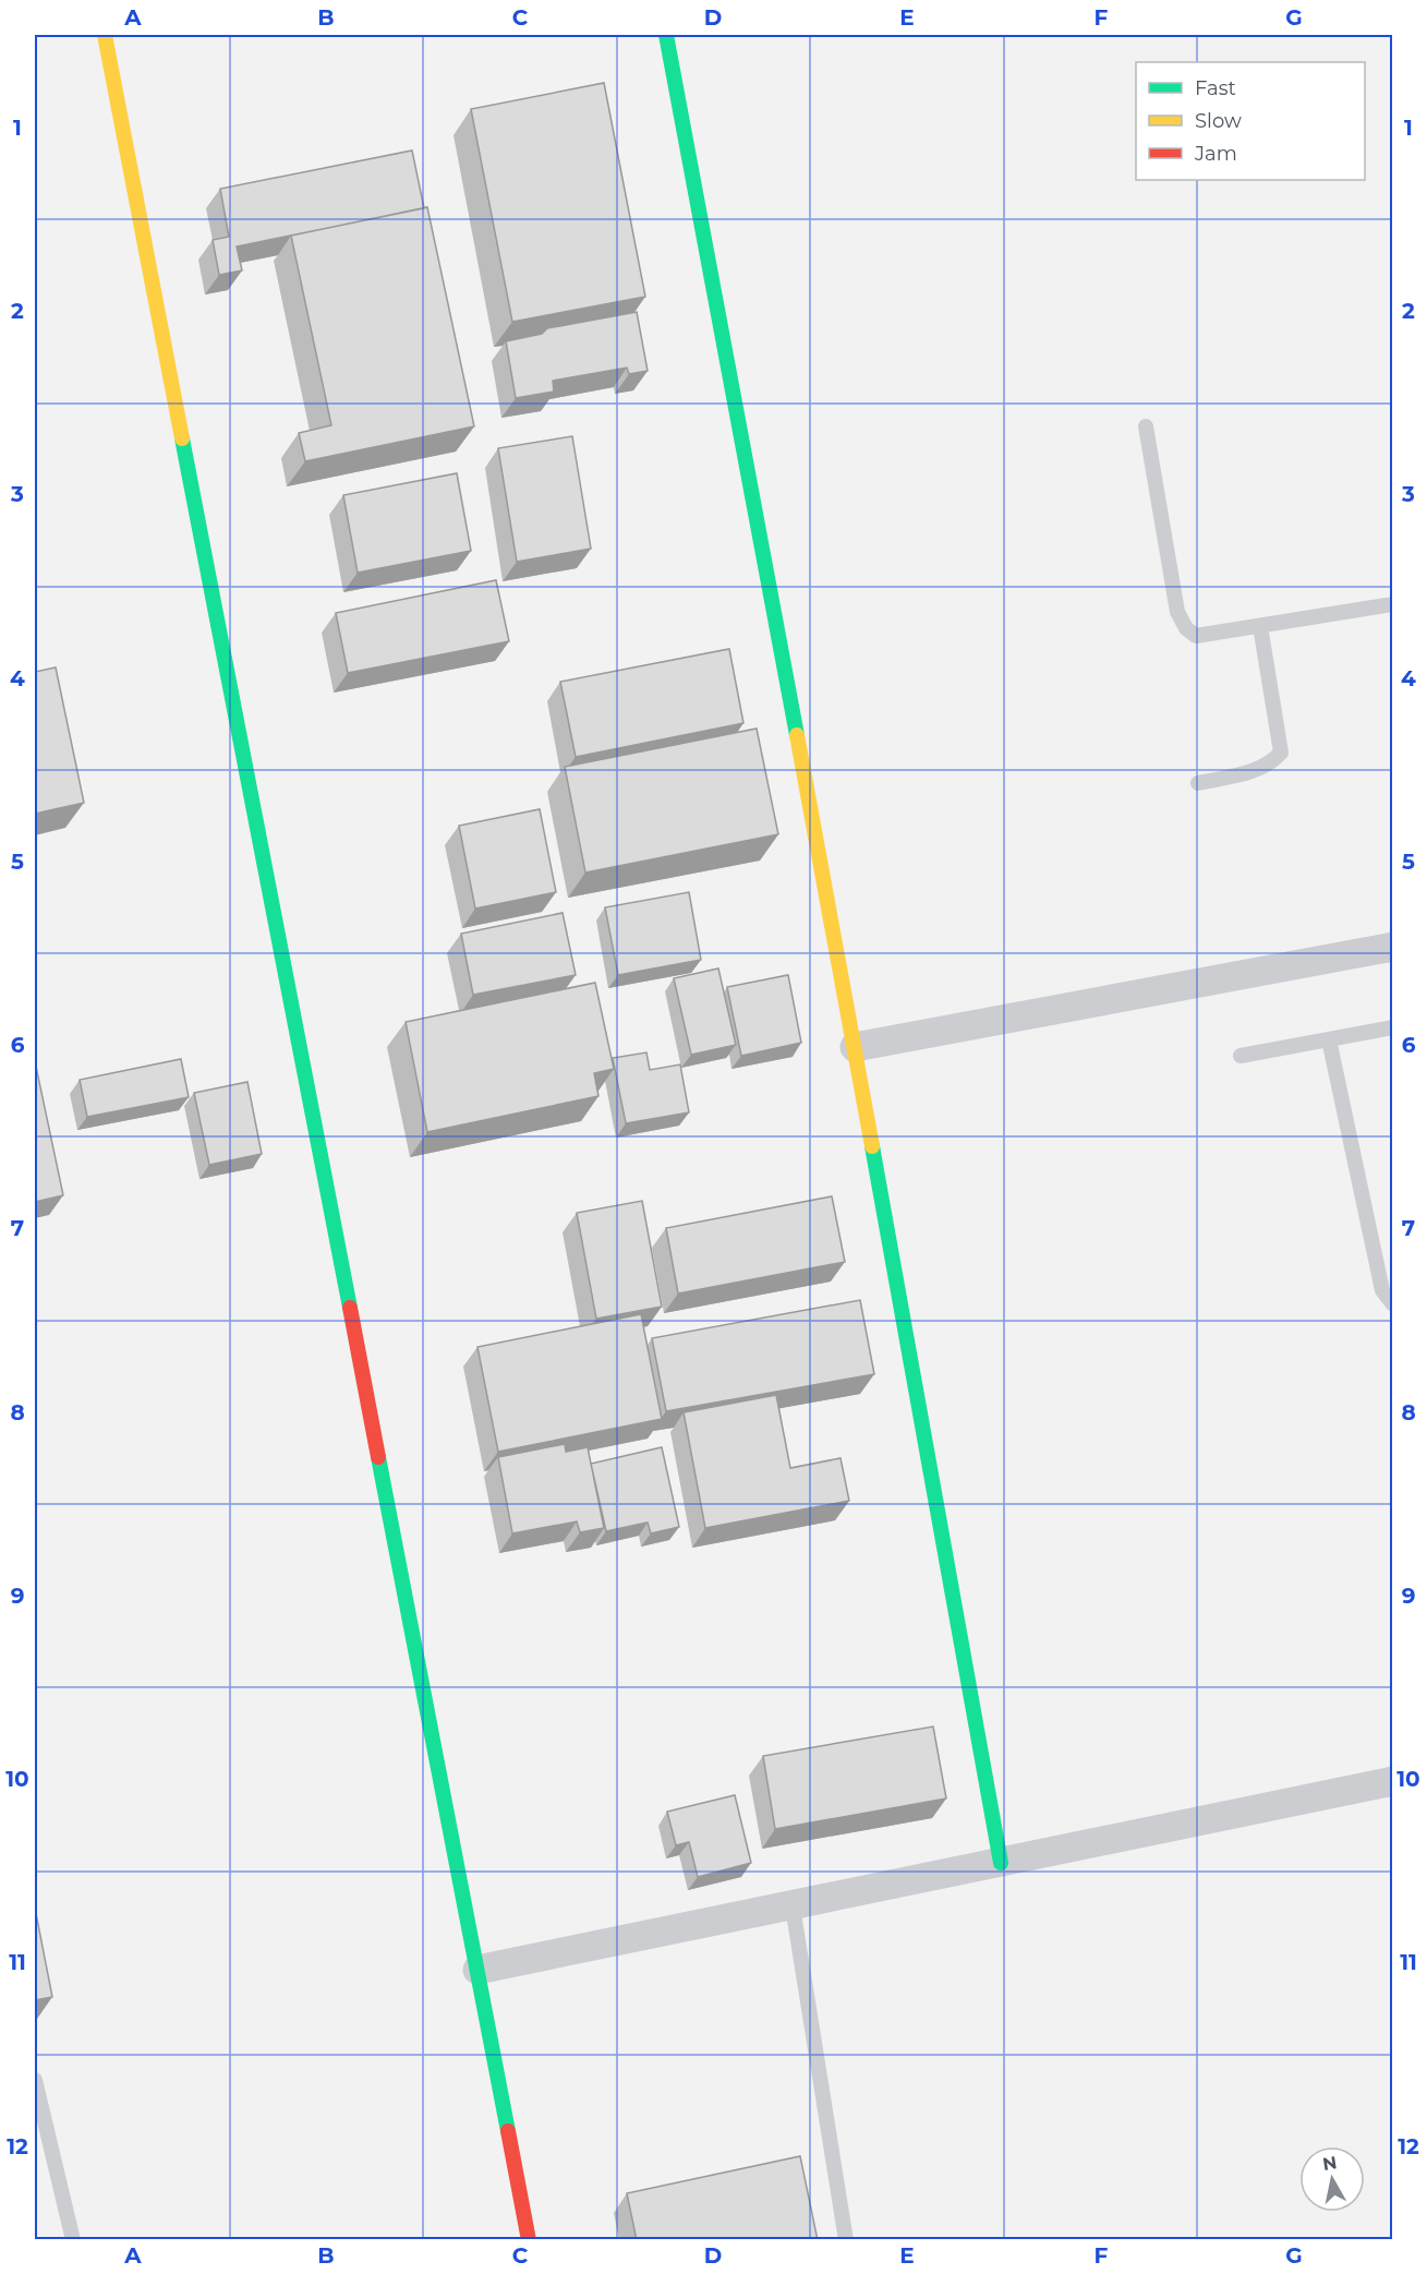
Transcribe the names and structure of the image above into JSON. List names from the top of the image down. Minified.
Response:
{"legend":["Fast","Slow","Jam"],"north":"top","grid":{"columns":["A","B","C","D","E","F","G"],"rows":["1","2","3","4","5","6","7","8","9","10","11","12"]}}
